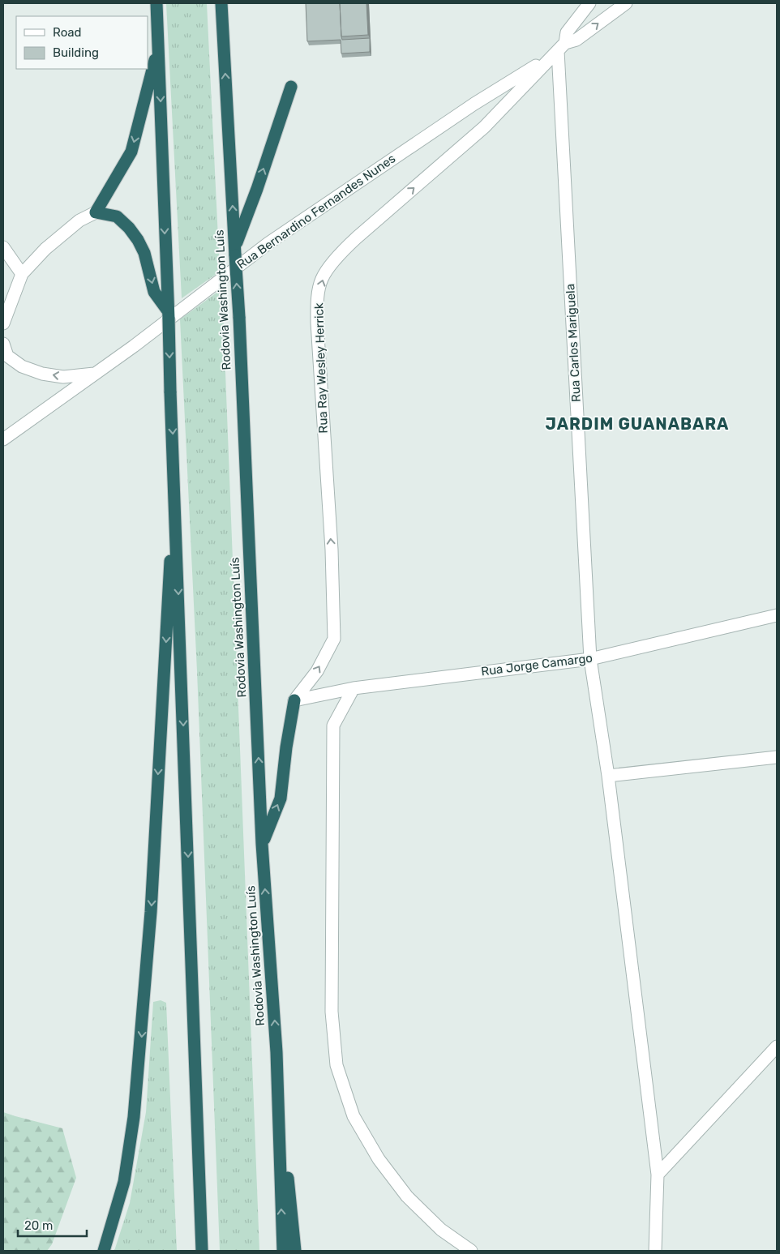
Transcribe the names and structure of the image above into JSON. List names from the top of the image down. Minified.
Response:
{"streets":{"highway":["Rodovia Washington Luís"],"street":["Rua Bernardino Fernandes Nunes","Rua Carlos Mariguela","Rua Ray Wesley Herrick","Rua Jorge Camargo"]},"crossings":[["Rua Bernardino Fernandes Nunes","Rua Carlos Mariguela"],["Rua Bernardino Fernandes Nunes","Rua Ray Wesley Herrick"],["Rua Carlos Mariguela","Rua Ray Wesley Herrick"],["Rua Carlos Mariguela","Rua Jorge Camargo"],["Rua Ray Wesley Herrick","Rua Jorge Camargo"]],"one_way":["Rua Ray Wesley Herrick"],"districts":["JARDIM GUANABARA"],"legend":["Road","Building"],"scale_bar":"20 m"}
